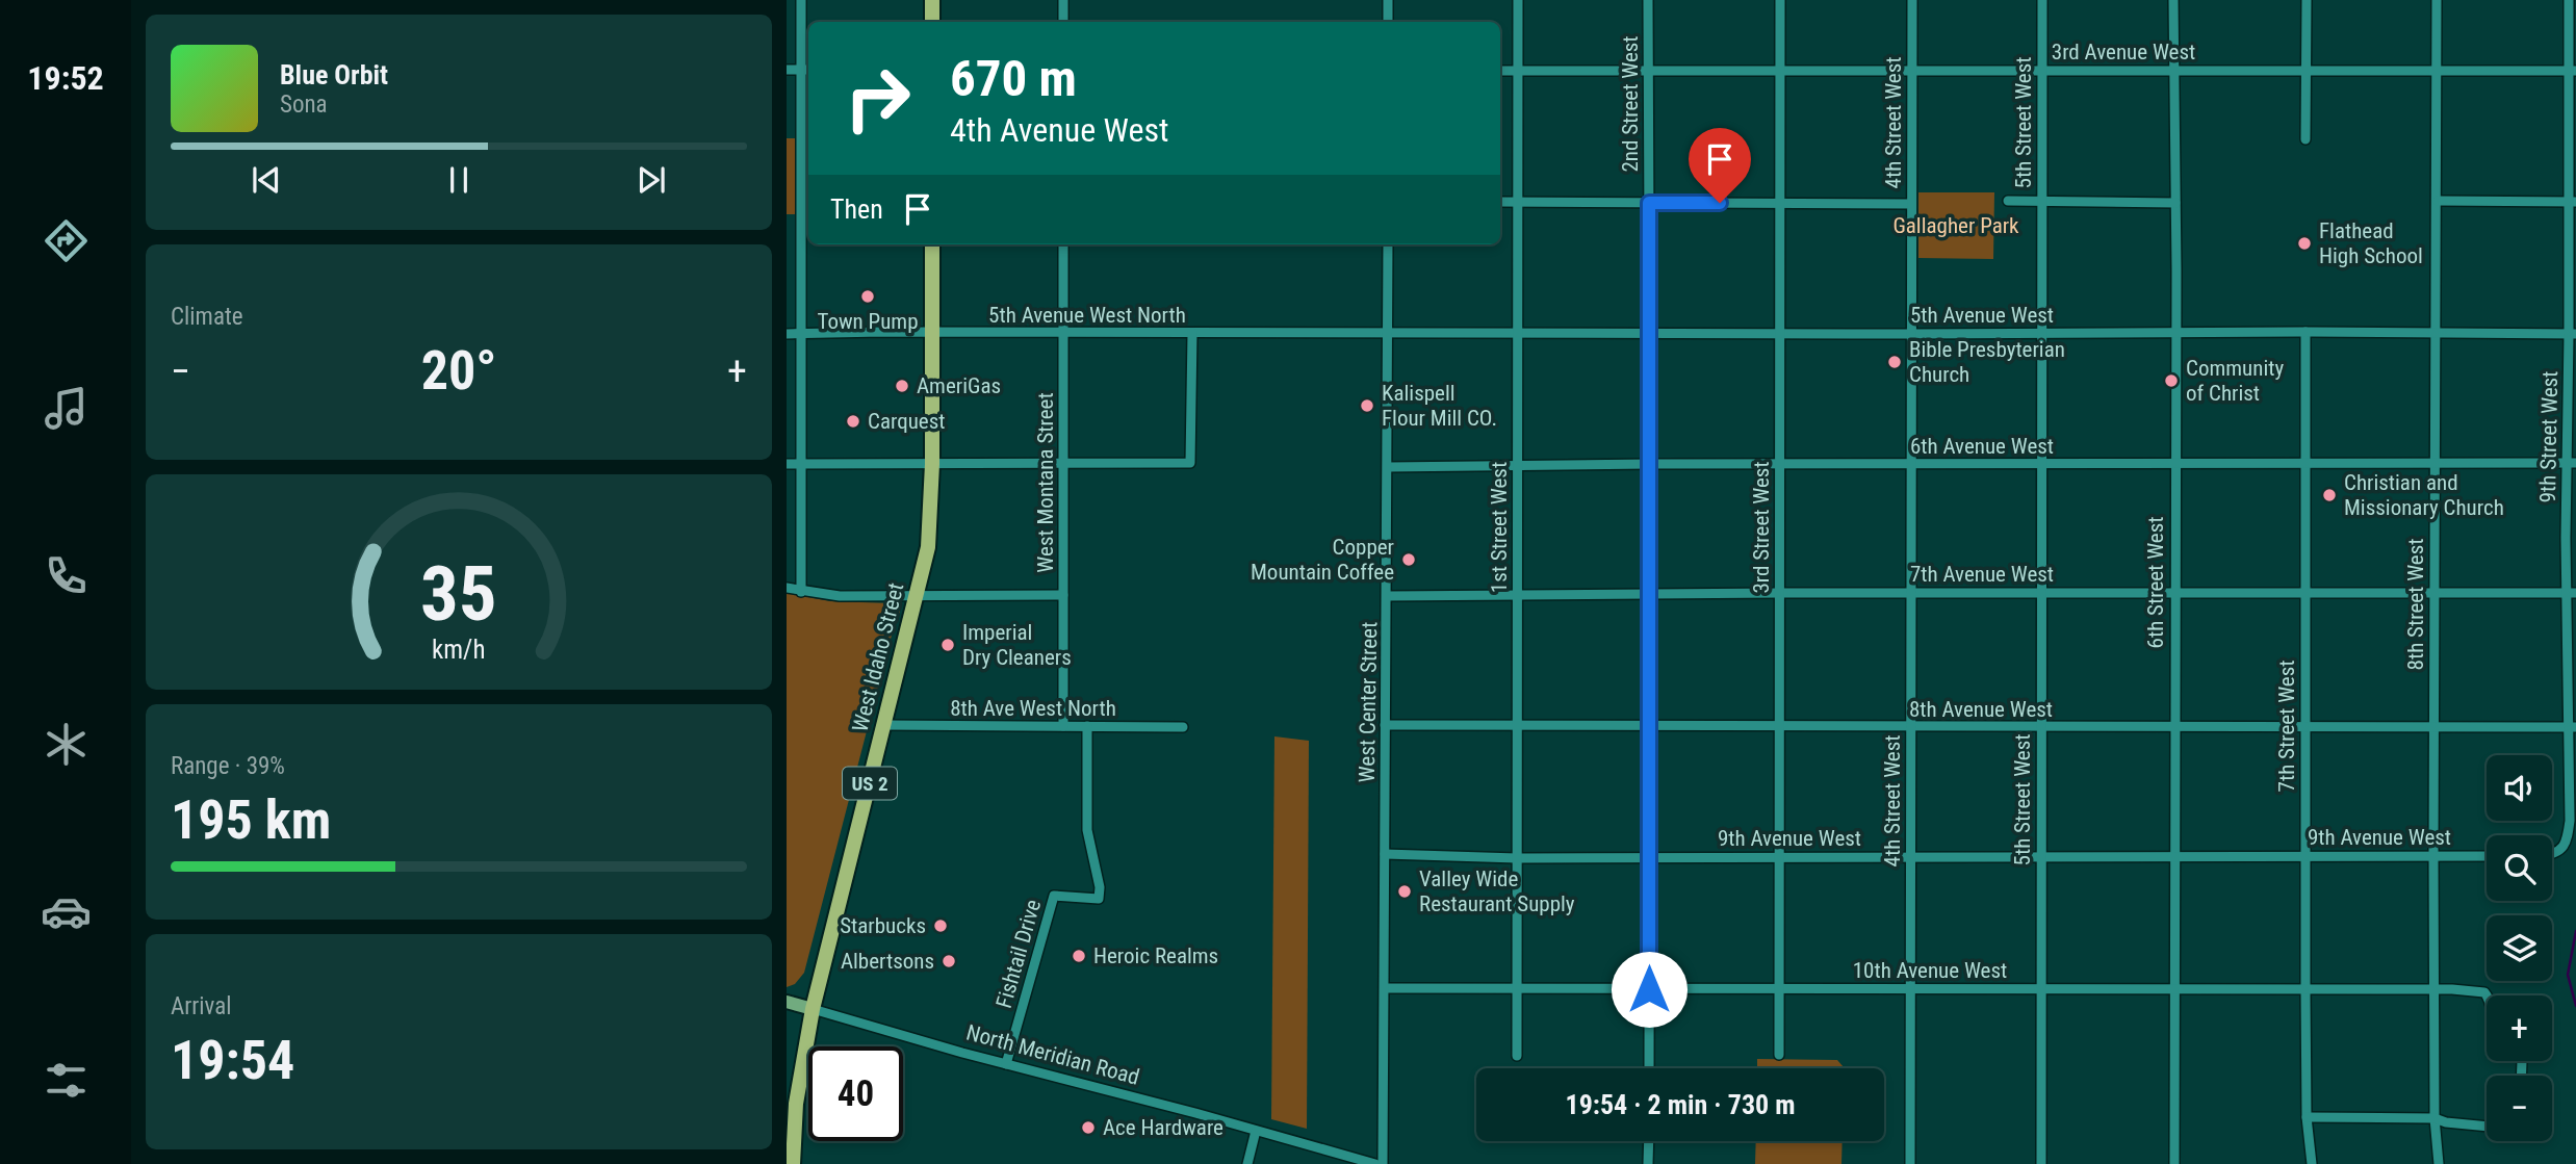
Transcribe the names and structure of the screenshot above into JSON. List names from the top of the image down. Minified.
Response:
{"streets":{"highway":["West Idaho Street","US 2"],"main road":["North Meridian Road"],"street":["3rd Avenue West","2nd Street West","4th Street West","5th Street West","5th Avenue West North","5th Avenue West","9th Street West","6th Avenue West","West Montana Street","1st Street West","3rd Street West","7th Avenue West","6th Street West","8th Street West","West Center Street","8th Ave West North","8th Avenue West","7th Street West","9th Avenue West","Fishtail Drive","10th Avenue West"]},"crossings":[["3rd Avenue West","2nd Street West"],["3rd Avenue West","4th Street West"],["3rd Avenue West","5th Street West"],["3rd Avenue West","9th Street West"],["3rd Avenue West","1st Street West"],["3rd Avenue West","3rd Street West"],["3rd Avenue West","6th Street West"],["3rd Avenue West","8th Street West"],["2nd Street West","5th Avenue West"],["2nd Street West","6th Avenue West"],["2nd Street West","7th Avenue West"],["2nd Street West","8th Avenue West"],["2nd Street West","9th Avenue West"],["2nd Street West","10th Avenue West"],["4th Street West","5th Avenue West"],["4th Street West","6th Avenue West"],["4th Street West","7th Avenue West"],["4th Street West","8th Avenue West"],["4th Street West","9th Avenue West"],["4th Street West","10th Avenue West"],["5th Street West","5th Avenue West"],["5th Street West","6th Avenue West"],["5th Street West","7th Avenue West"],["5th Street West","8th Avenue West"],["5th Street West","9th Avenue West"],["5th Street West","10th Avenue West"],["5th Avenue West North","5th Avenue West"],["5th Avenue West North","West Montana Street"],["5th Avenue West North","West Idaho Street"],["5th Avenue West North","West Center Street"],["5th Avenue West","9th Street West"],["5th Avenue West","1st Street West"],["5th Avenue West","3rd Street West"],["5th Avenue West","6th Street West"],["5th Avenue West","8th Street West"],["5th Avenue West","West Center Street"],["5th Avenue West","7th Street West"],["9th Street West","6th Avenue West"],["9th Street West","7th Avenue West"],["9th Street West","8th Avenue West"],["6th Avenue West","1st Street West"],["6th Avenue West","3rd Street West"],["6th Avenue West","6th Street West"],["6th Avenue West","8th Street West"],["6th Avenue West","West Center Street"],["6th Avenue West","7th Street West"],["West Montana Street","8th Ave West North"],["1st Street West","7th Avenue West"],["1st Street West","8th Avenue West"],["1st Street West","9th Avenue West"],["1st Street West","10th Avenue West"],["3rd Street West","7th Avenue West"],["3rd Street West","8th Avenue West"],["3rd Street West","9th Avenue West"],["3rd Street West","10th Avenue West"],["7th Avenue West","6th Street West"],["7th Avenue West","8th Street West"],["7th Avenue West","West Center Street"],["7th Avenue West","7th Street West"],["6th Street West","8th Avenue West"],["6th Street West","9th Avenue West"],["6th Street West","10th Avenue West"],["8th Street West","8th Avenue West"],["8th Street West","9th Avenue West"],["8th Street West","10th Avenue West"],["West Idaho Street","8th Ave West North"],["West Idaho Street","North Meridian Road"],["West Center Street","8th Avenue West"],["West Center Street","9th Avenue West"],["West Center Street","10th Avenue West"],["8th Ave West North","Fishtail Drive"],["8th Avenue West","7th Street West"],["7th Street West","9th Avenue West"],["7th Street West","10th Avenue West"],["Fishtail Drive","North Meridian Road"]],"parks":["Gallagher Park"],"places":["Flathead High School","Town Pump","Bible Presbyterian Church","Community of Christ","AmeriGas","Kalispell Flour Mill CO.","Carquest","Christian and Missionary Church","Copper Mountain Coffee","Imperial Dry Cleaners","Valley Wide Restaurant Supply","Starbucks","Heroic Realms","Albertsons","Ace Hardware"],"page":{"tabs":"19:52","turn":["670 m","4th Avenue West"],"song":["Blue Orbit","Sona"],"then":"Then","tile":["Climate",["Range · 39%","195 km"],["Arrival","19:54"]],"heat":["−","20°","+"],"map_buttons":["+","−"],"limit":"40","trip":"19:54 · 2 min · 730 m","gauge":["35","km/h"]}}
